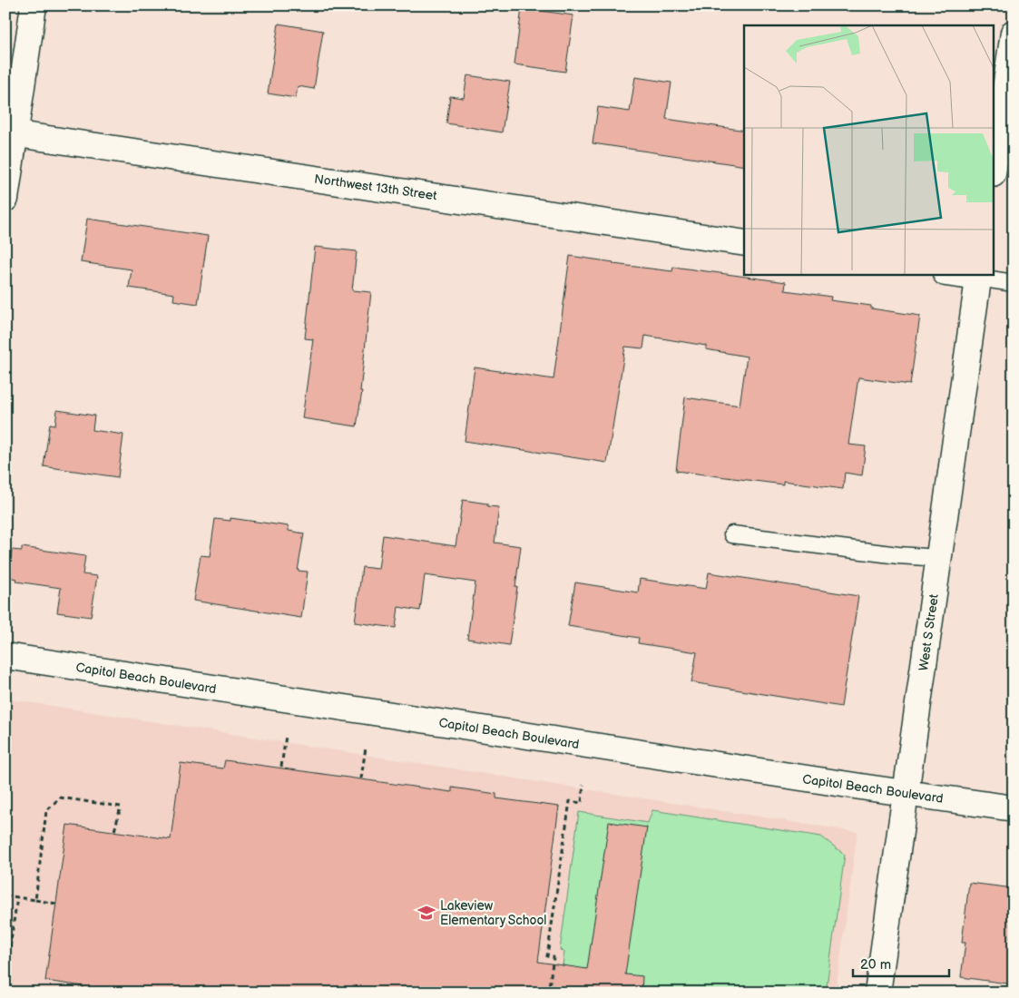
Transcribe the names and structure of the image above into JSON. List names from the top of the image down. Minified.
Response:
{"streets":{"street":["Northwest 13th Street","West S Street","Capitol Beach Boulevard"]},"crossings":[["West S Street","Capitol Beach Boulevard"]],"places":{"school or university":["Lakeview Elementary School"]},"scale_bar":"20 m"}
